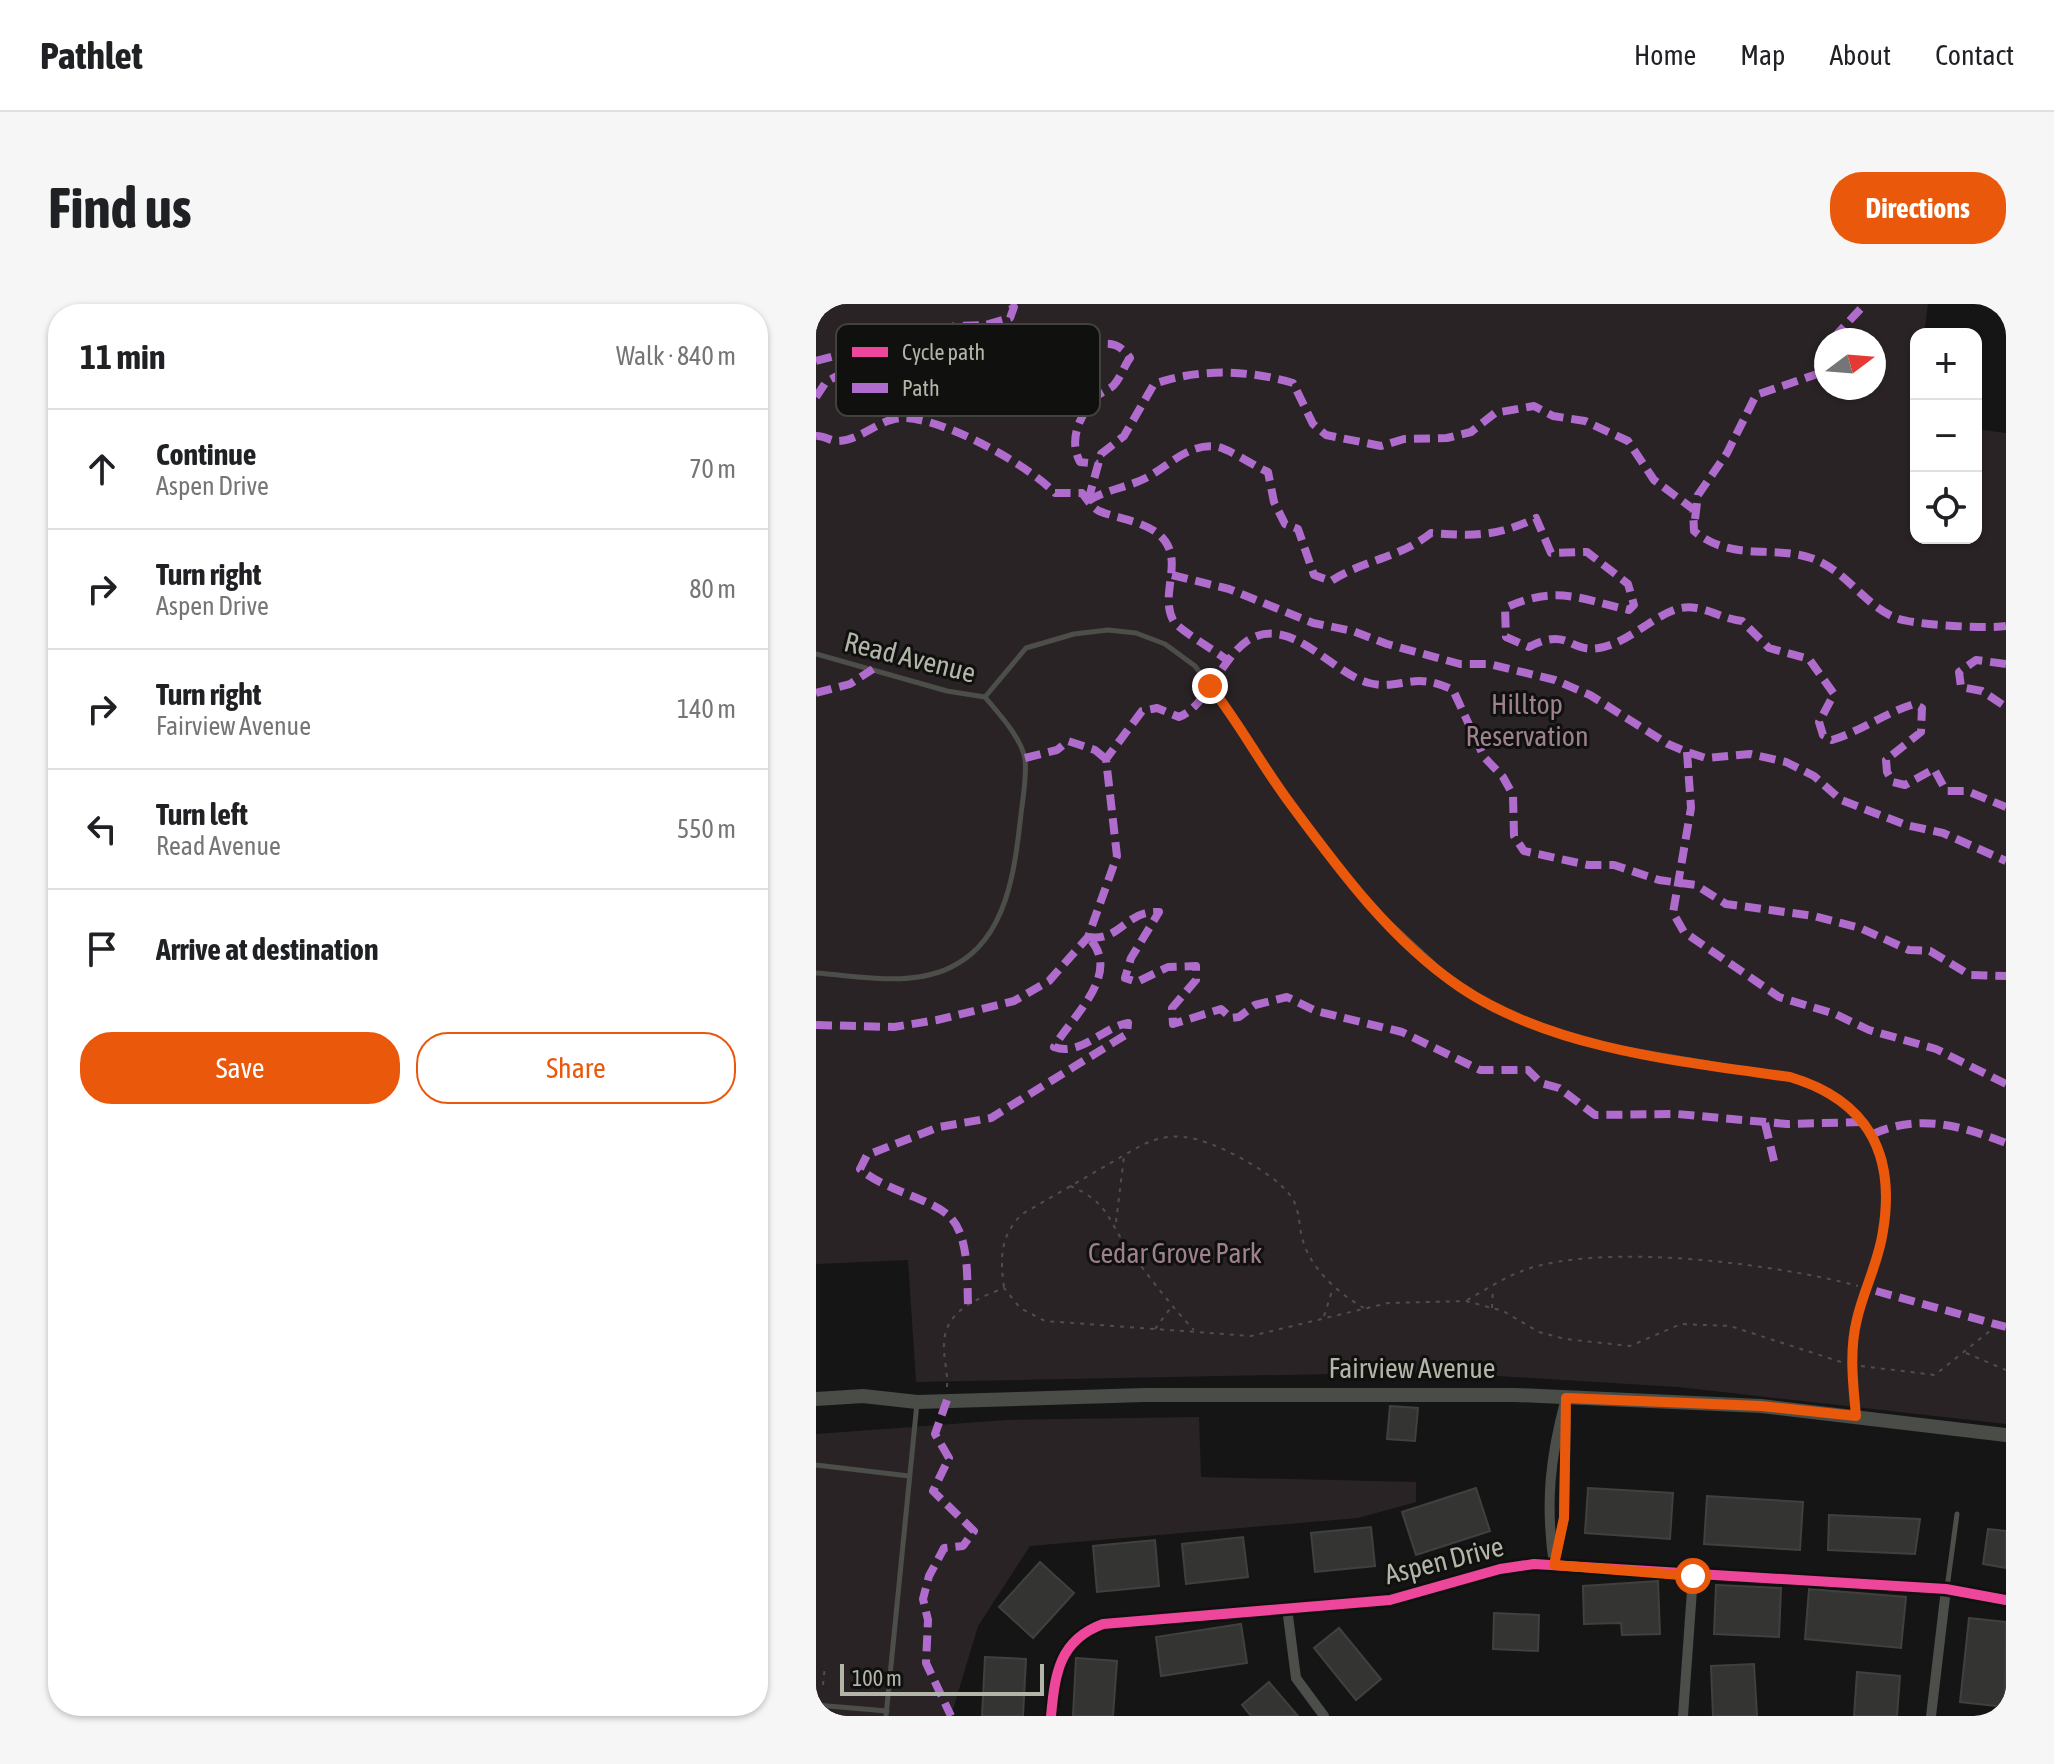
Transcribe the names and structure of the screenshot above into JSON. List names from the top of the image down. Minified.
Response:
{"streets":{"main road":["Fairview Avenue"],"street":["Aspen Drive"],"lane":["Read Avenue"]},"crossings":[["Read Avenue","Fairview Avenue"]],"parks":["Hilltop Reservation","Cedar Grove Park"],"legend":["Cycle path","Path"],"scale_bar":"100 m","north":"right","page":{"header":"Pathlet","nav":["Home","Map","About","Contact"],"buttons":["Directions",["Save","Share"]],"title":"Find us","heading":["11 min","Walk · 840 m"],"map_buttons":["+","−"],"list":[["Continue","Aspen Drive","70 m"],["Turn right","Aspen Drive","80 m"],["Turn right","Fairview Avenue","140 m"],["Turn left","Read Avenue","550 m"],"Arrive at destination"],"scale":"100 m"}}
